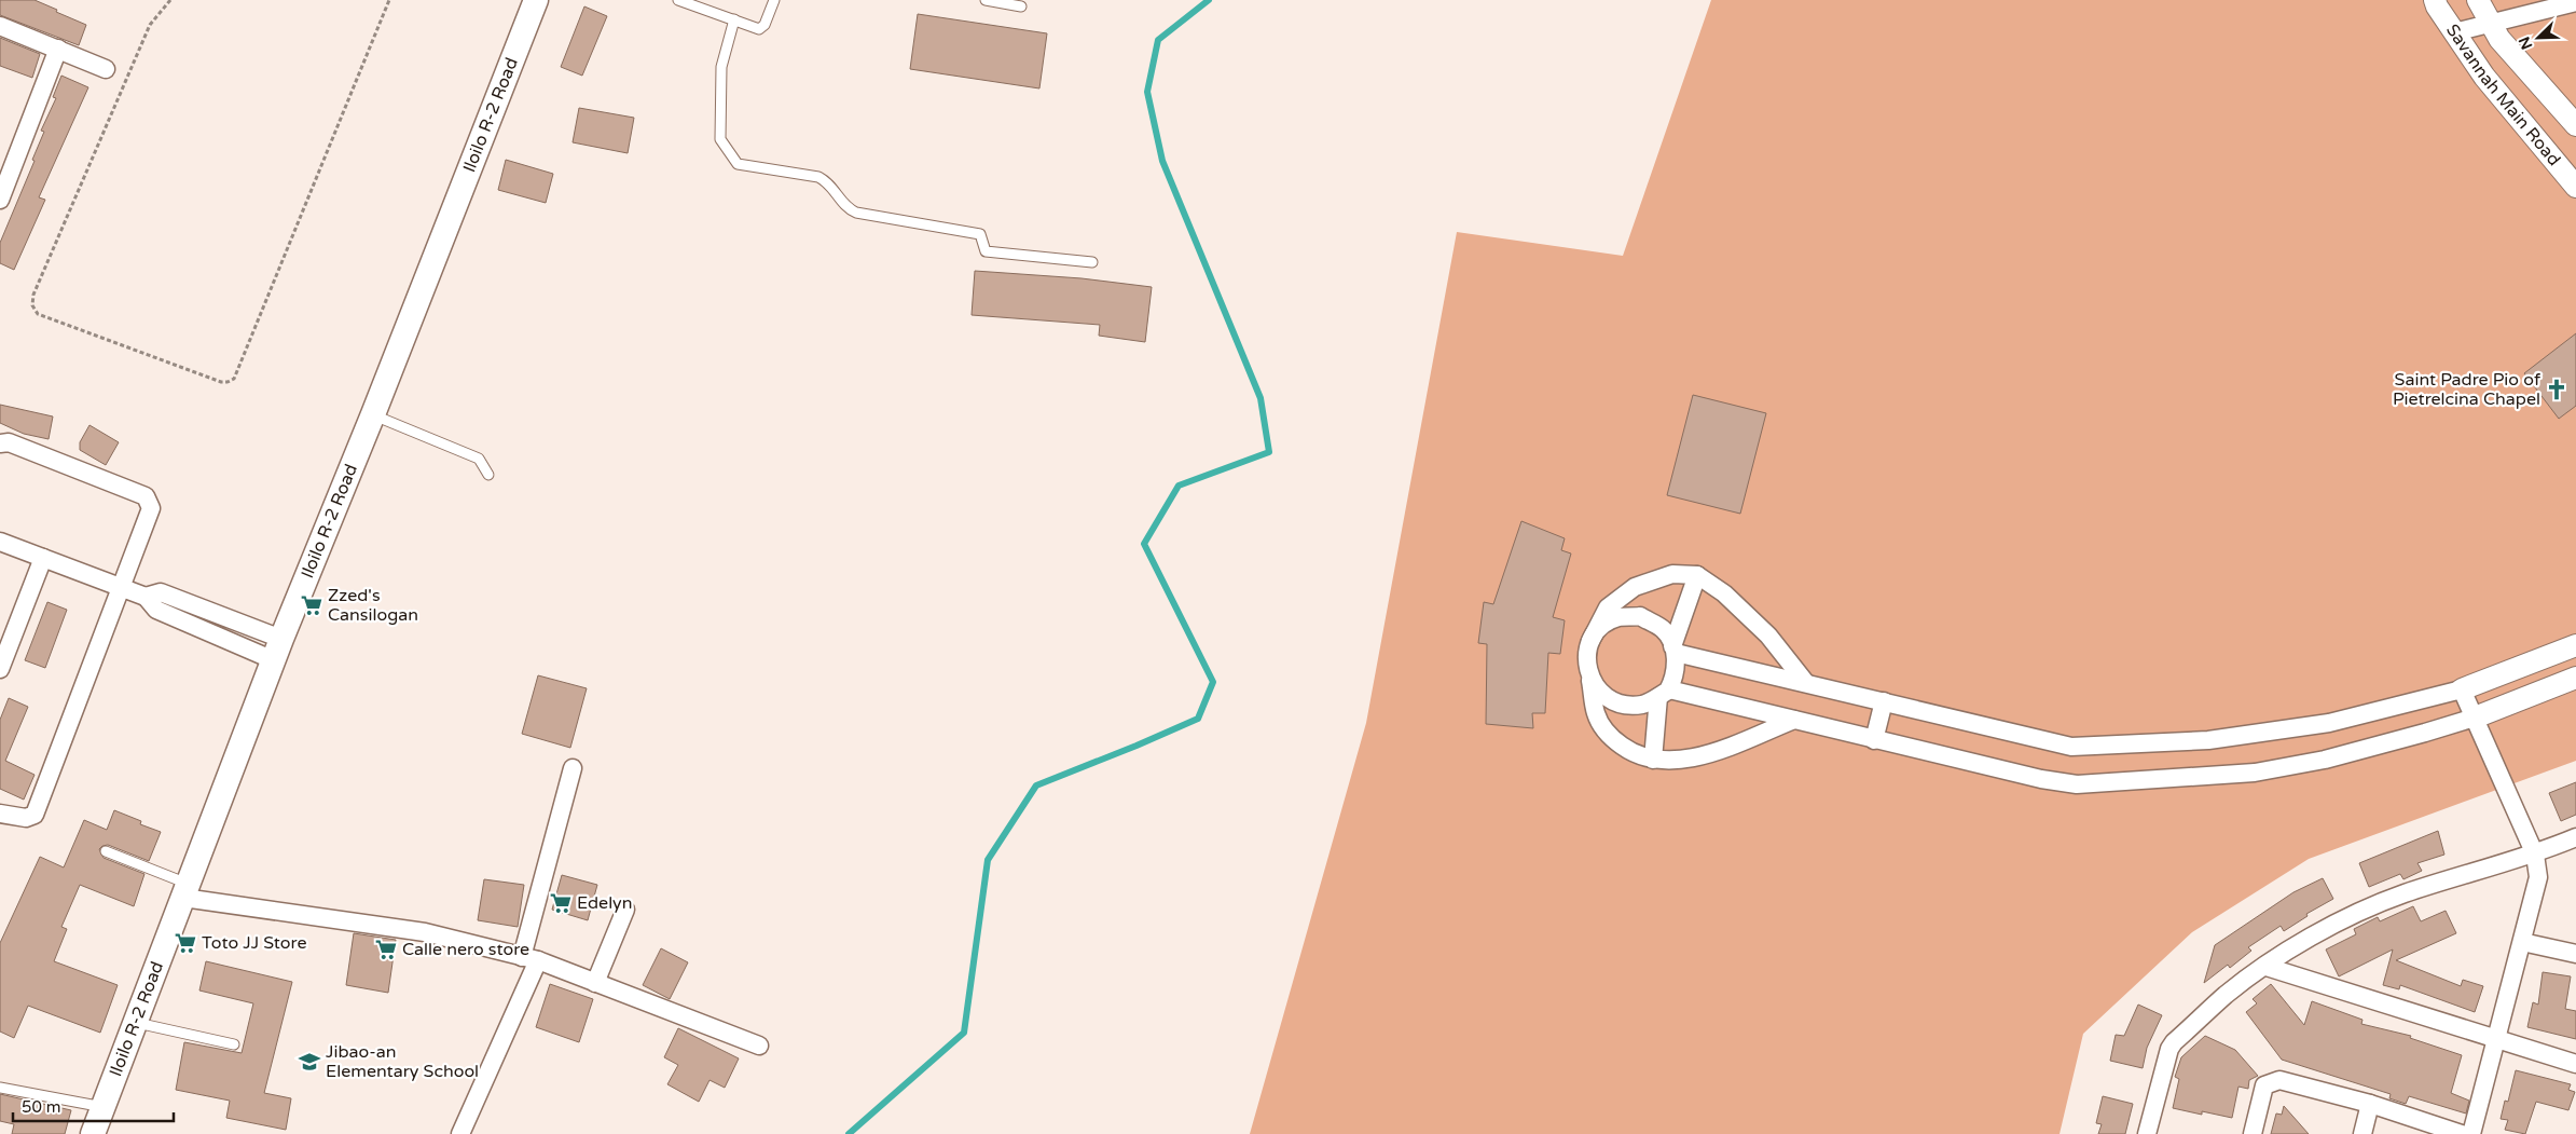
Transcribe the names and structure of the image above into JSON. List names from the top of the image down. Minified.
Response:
{"streets":{"main road":["Iloilo R-2 Road"],"street":["Savannah Main Road"]},"places":{"church":["Saint Padre Pio of Pietrelcina Chapel"],"supermarket":["Zzed's Cansilogan","Edelyn","Toto JJ Store","Calle nero store"],"school or university":["Jibao-an Elementary School"]},"scale_bar":"50 m","north":"bottom left"}
